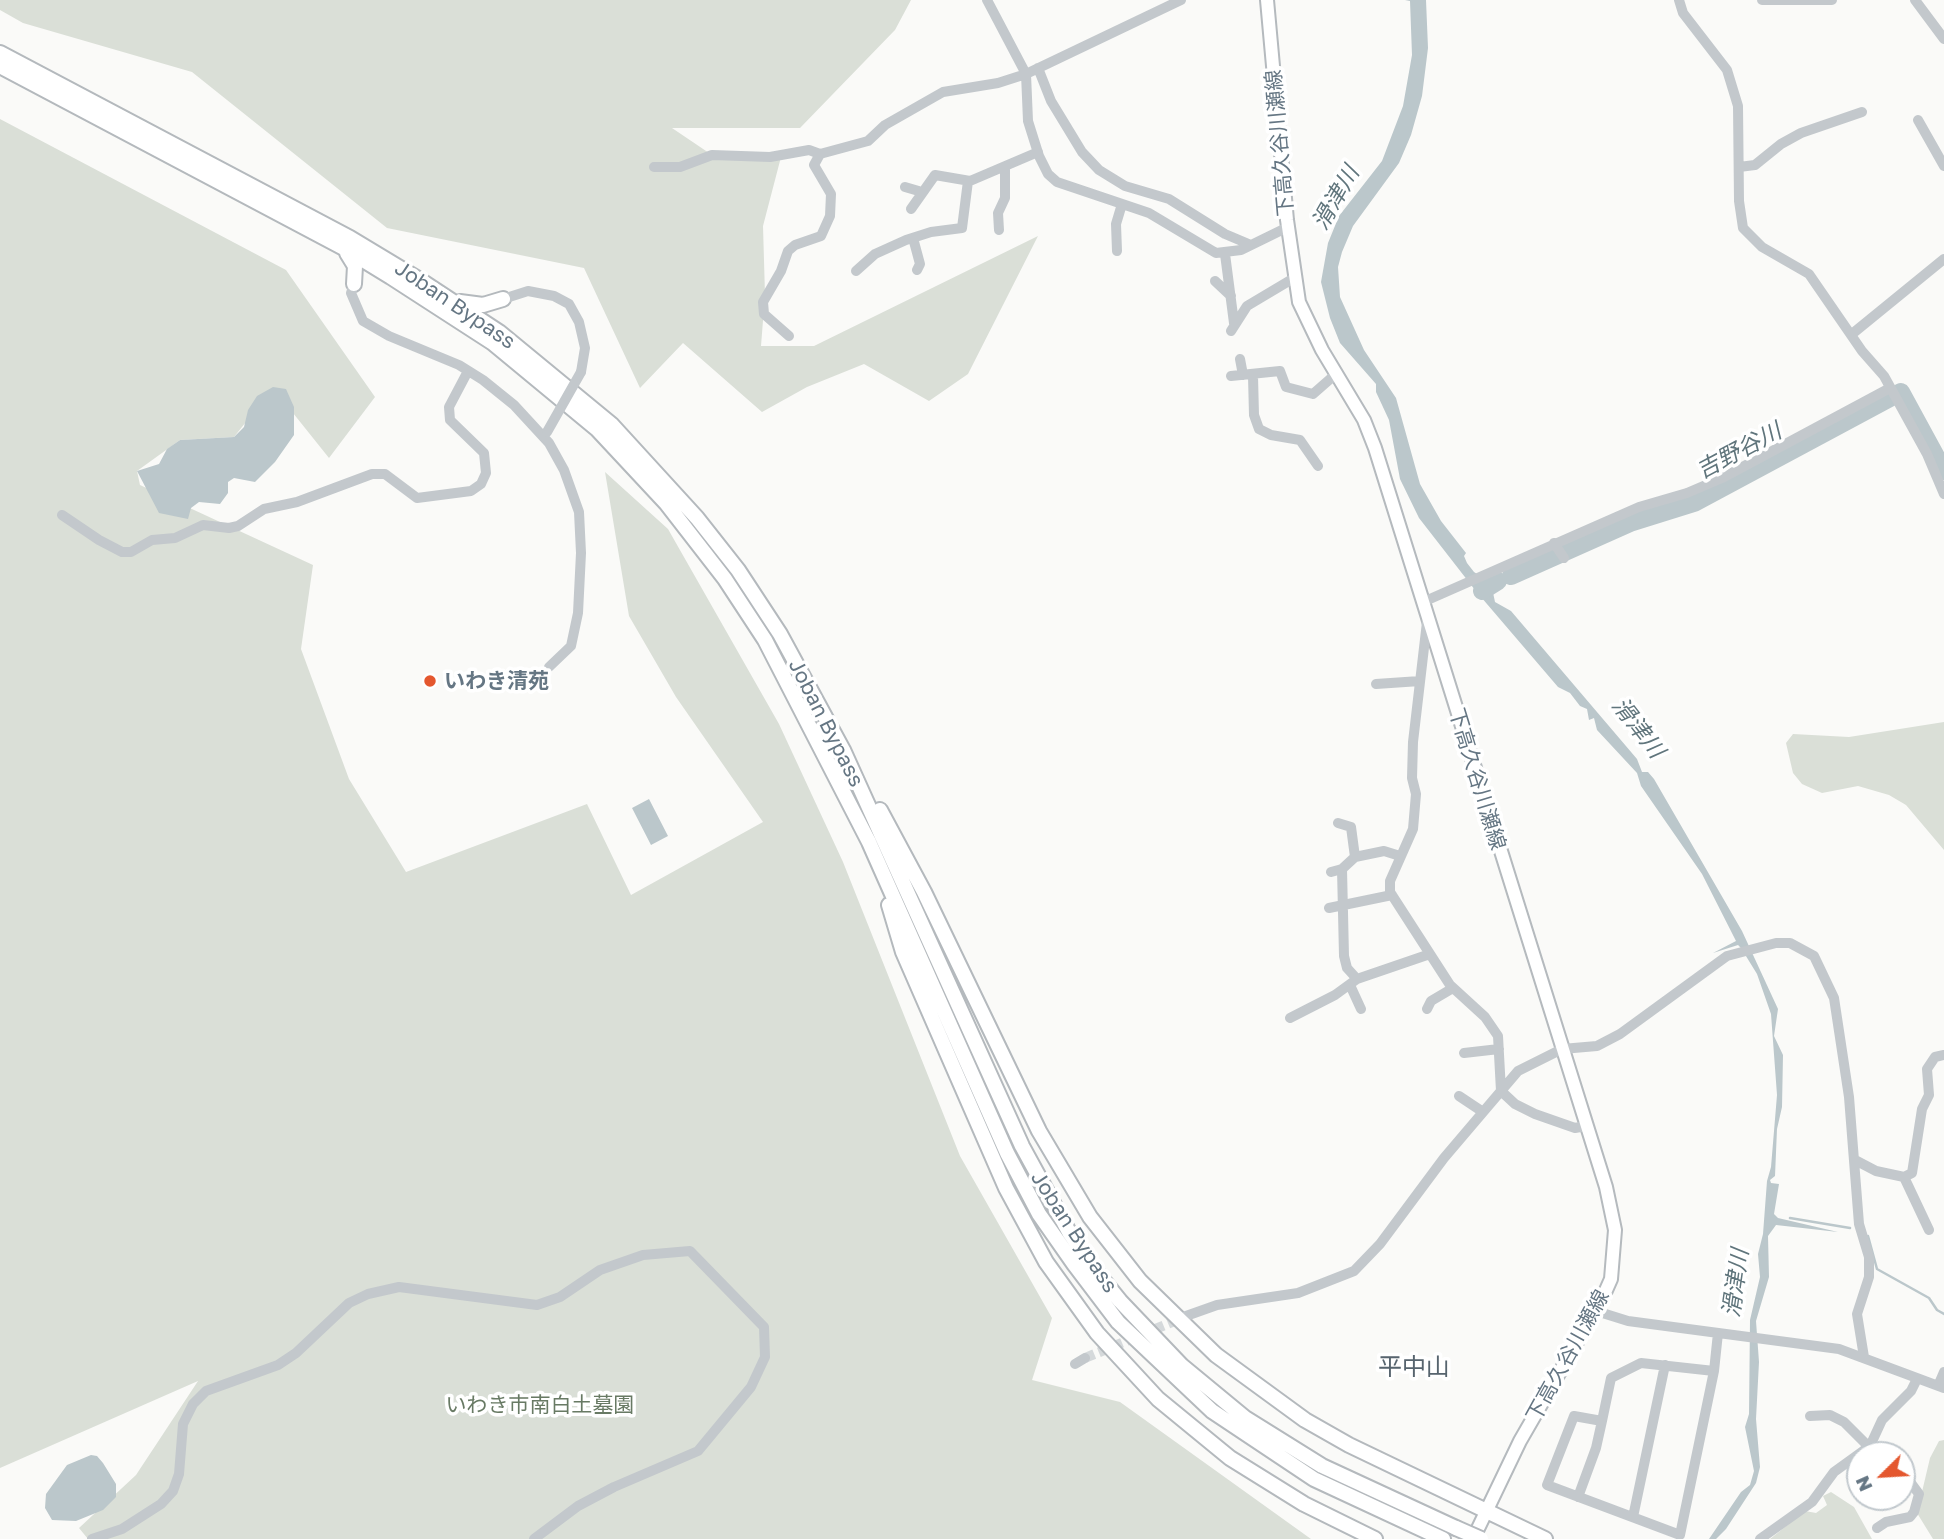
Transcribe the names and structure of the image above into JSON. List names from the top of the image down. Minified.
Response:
{"streets":{"highway":["Joban Bypass"],"main road":["下高久谷川瀬線"]},"districts":["平中山"],"water":["滑津川","吉野谷川"],"parks":["いわき市南白土墓園"],"places":["いわき清苑"],"north":"bottom left"}
